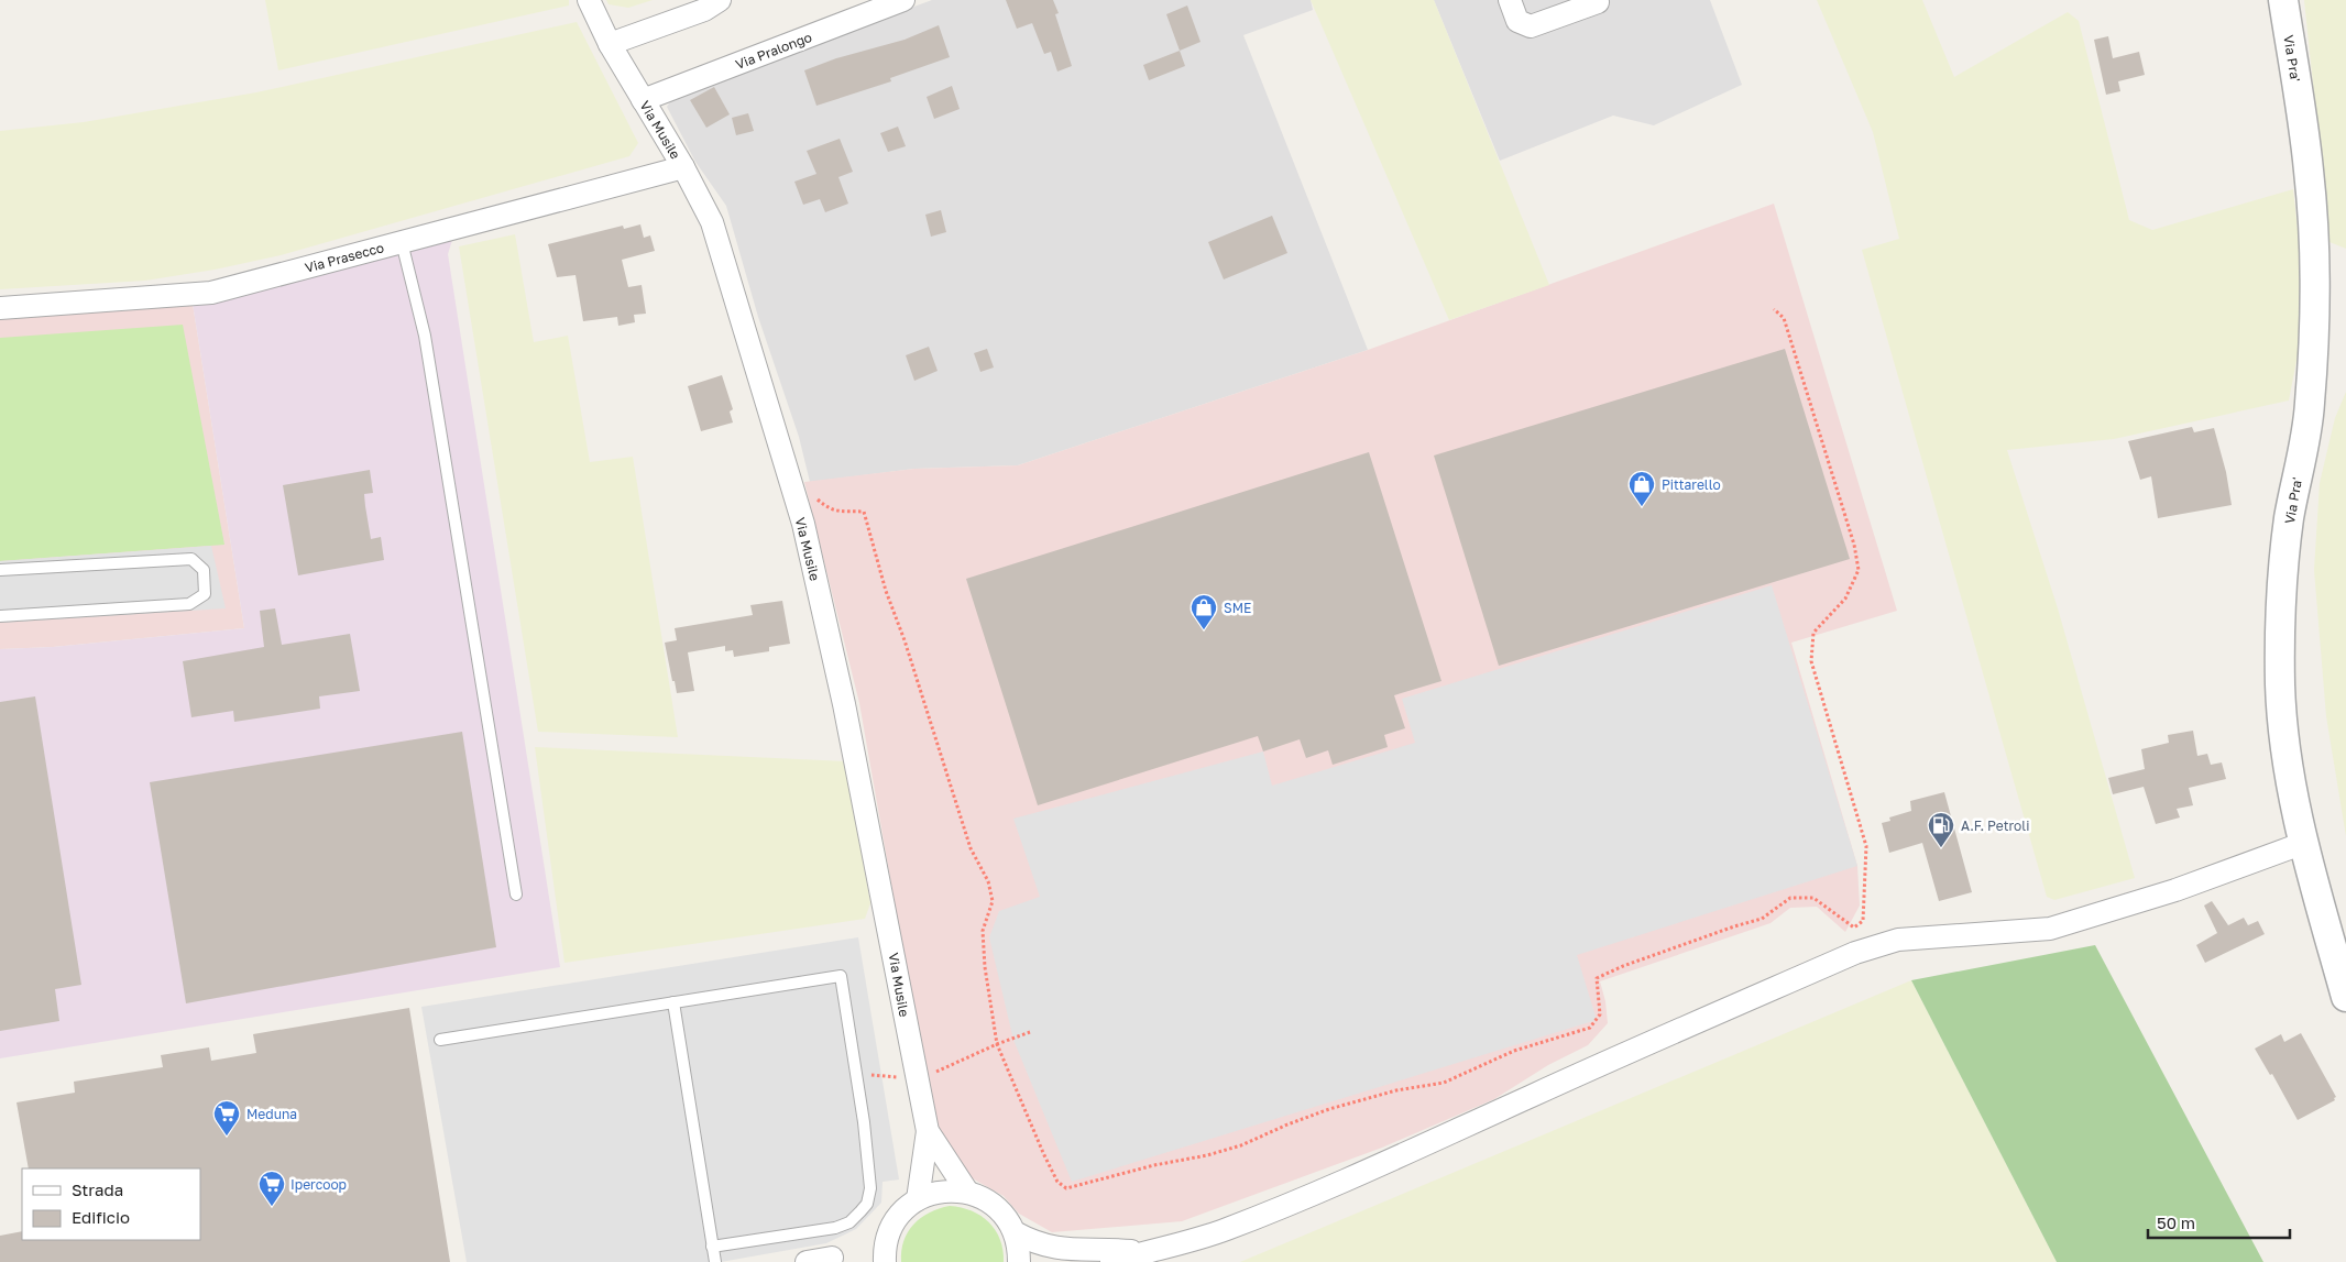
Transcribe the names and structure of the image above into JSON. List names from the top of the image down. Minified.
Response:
{"streets":{"street":["Via Pralongo","Via Pra'","Via Musile","Via Prasecco"]},"crossings":[["Via Pralongo","Via Musile"],["Via Musile","Via Prasecco"]],"places":{"shop":["Pittarello","SME"],"fuel station":["A.F. Petroli"],"supermarket":["Meduna","Ipercoop"]},"legend":["Strada","Edificio"],"scale_bar":"50 m"}
